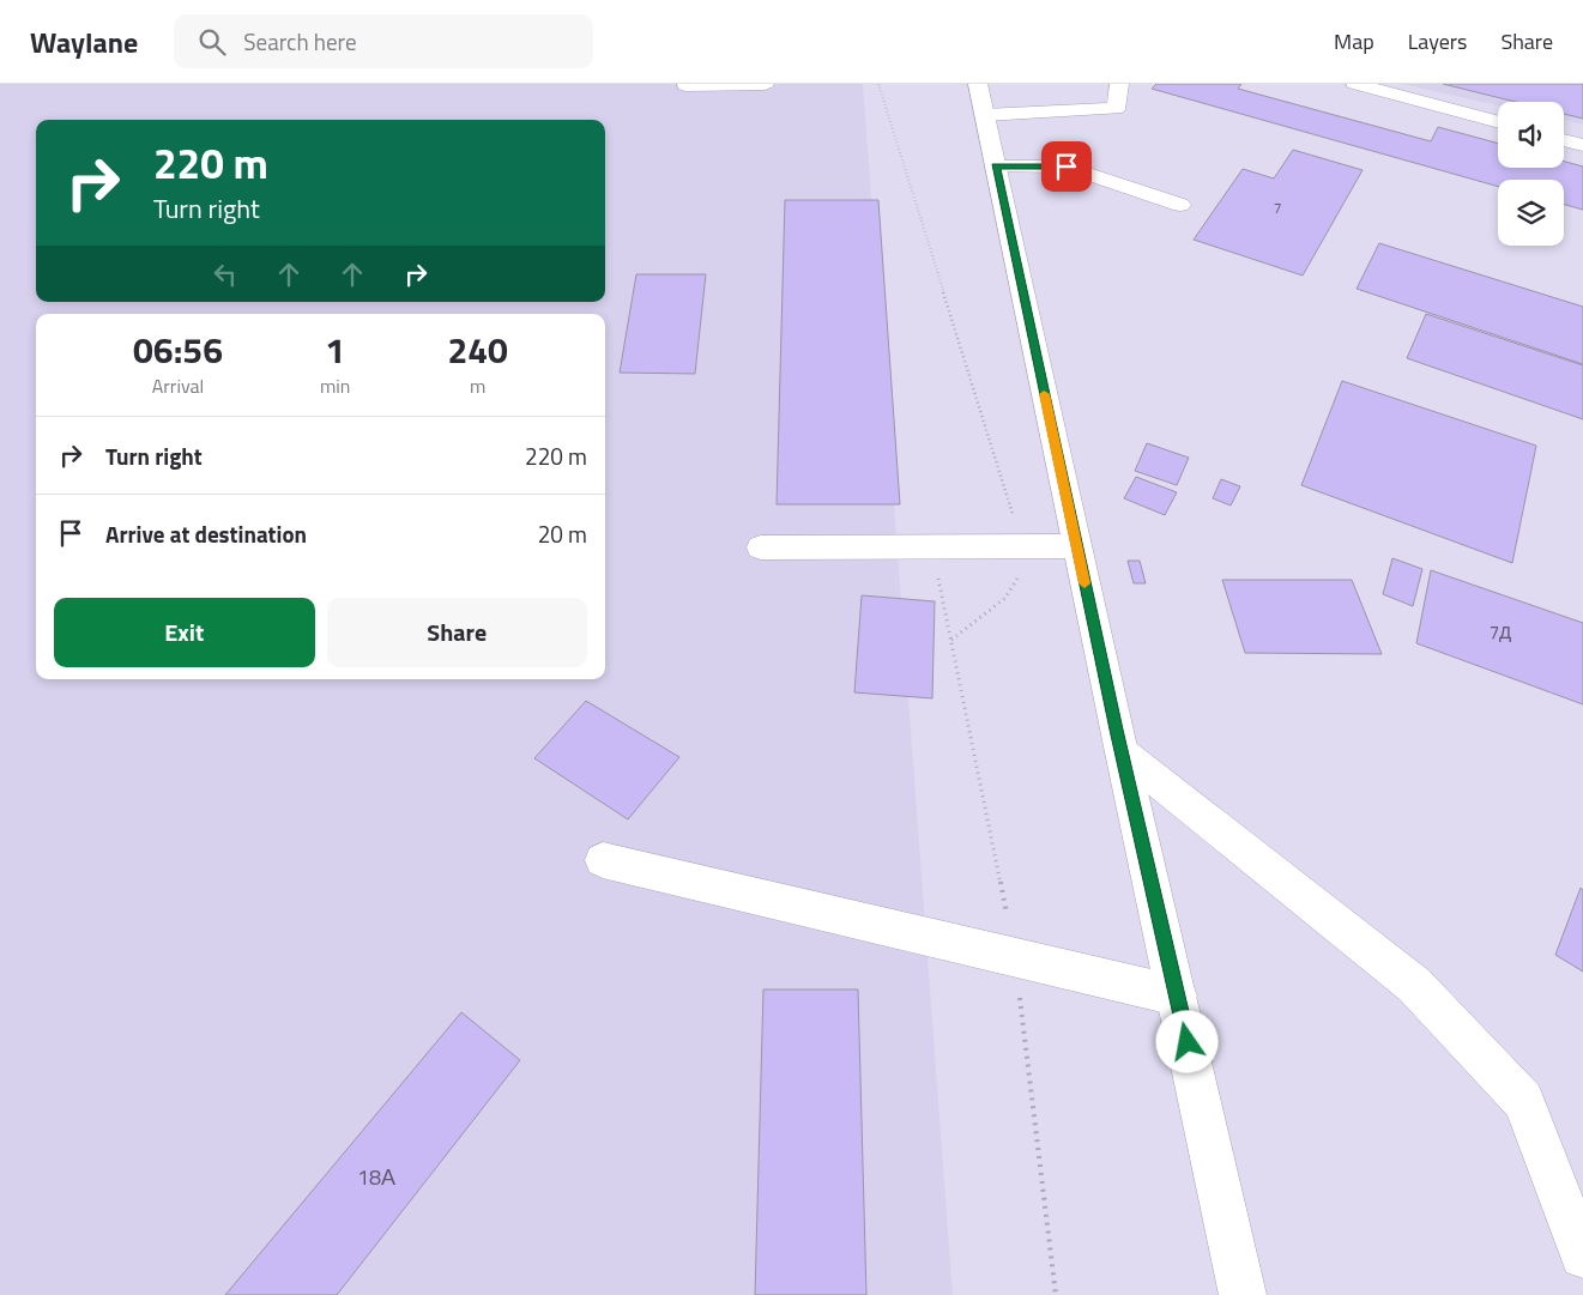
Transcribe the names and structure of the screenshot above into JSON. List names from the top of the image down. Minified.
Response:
{"house_numbers":["7","7Д","18А"],"page":{"header":"Waylane","search":"Search here","nav":["Map","Layers","Share"],"turn":["220 m","Turn right"],"eta":["06:56","Arrival","1","min","240","m"],"list":[{"name":"Turn right","value":"220 m"},{"name":"Arrive at destination","value":"20 m"}],"buttons":["Exit","Share"]}}
